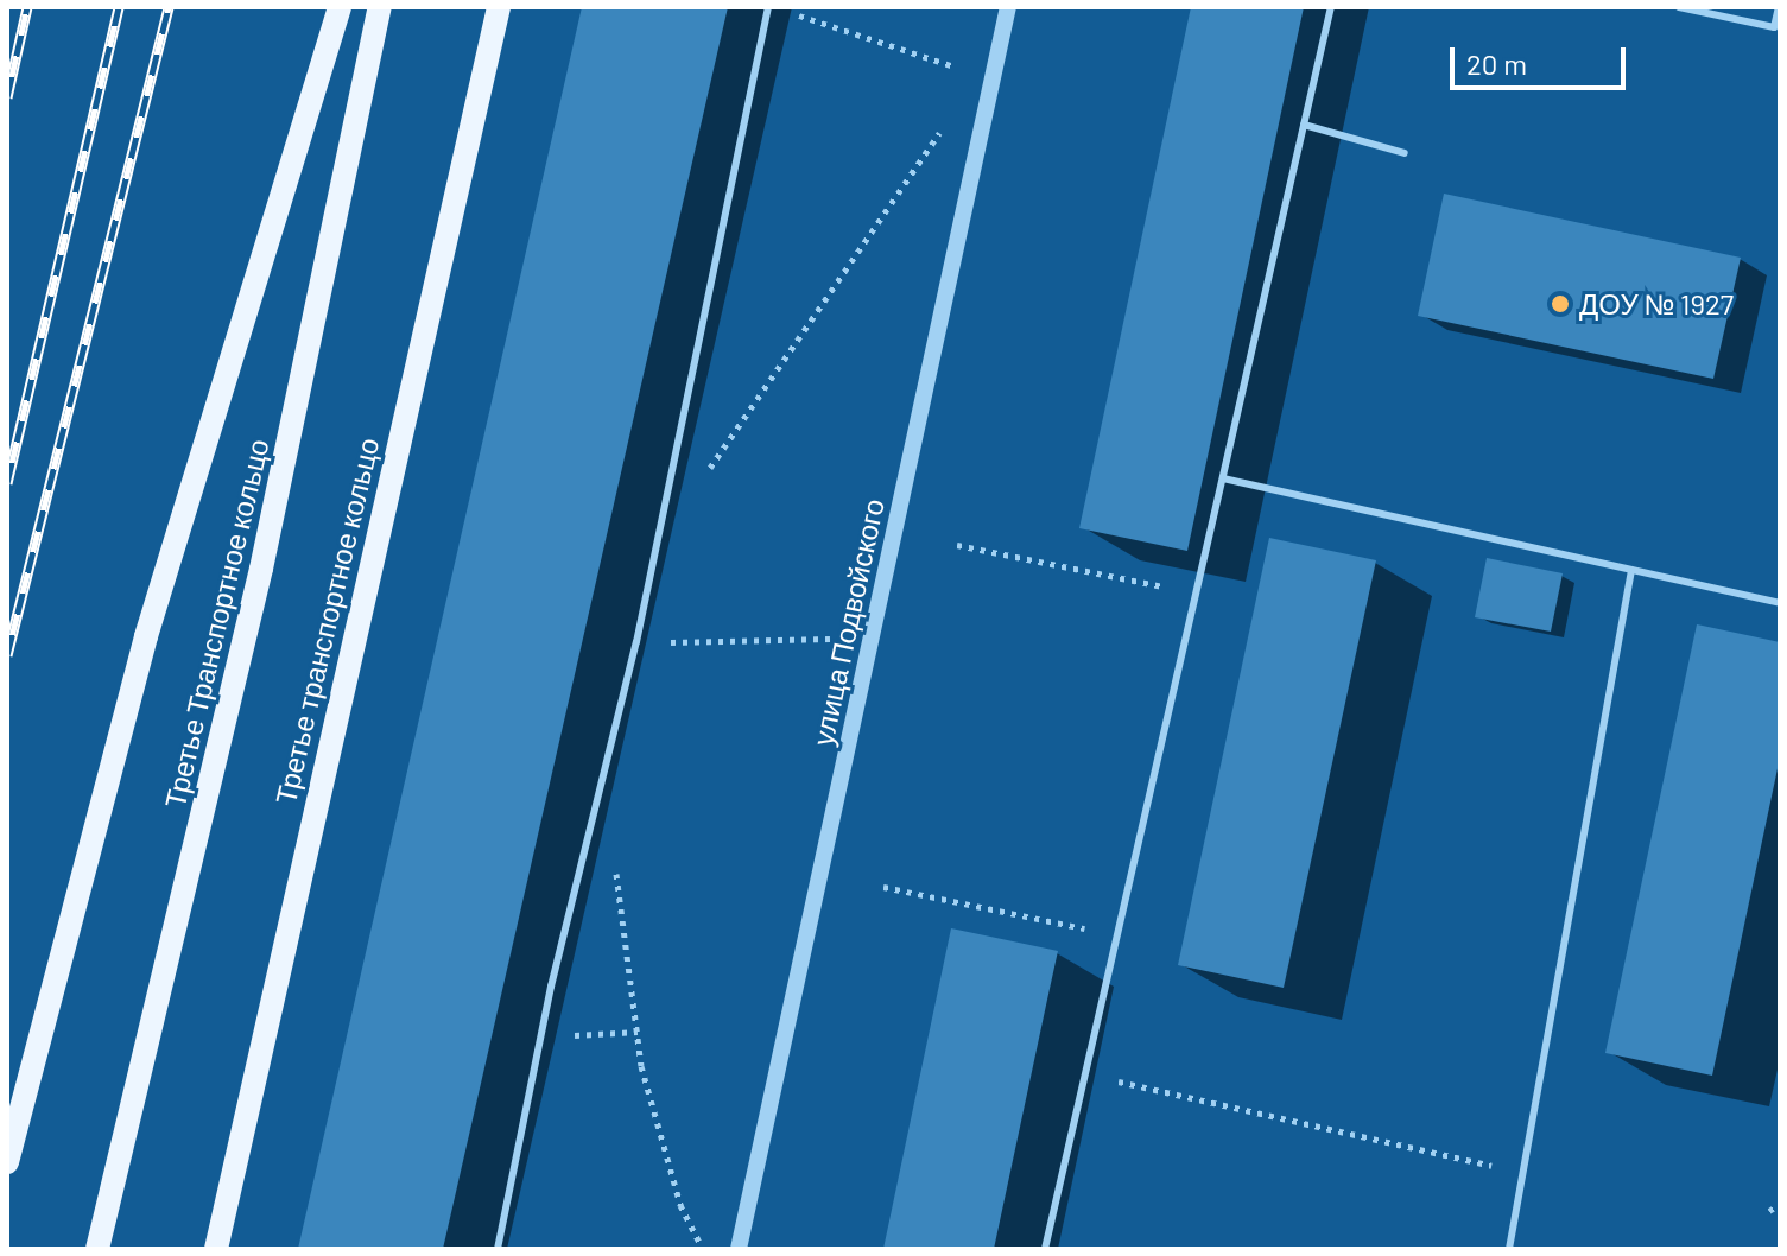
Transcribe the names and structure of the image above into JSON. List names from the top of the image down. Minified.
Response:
{"streets":{"main road":["Третье транспортное кольцо","Третье Транспортное кольцо"],"street":["улица Подвойского"]},"places":["ДОУ № 1927"],"scale_bar":"20 m"}
